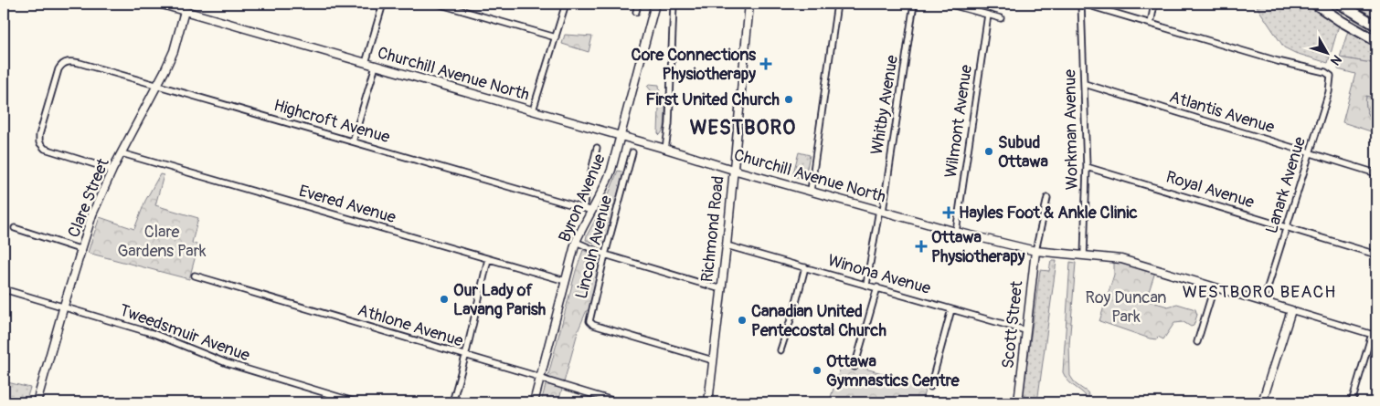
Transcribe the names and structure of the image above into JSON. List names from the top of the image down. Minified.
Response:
{"streets":{"main road":["Churchill Avenue North","Clare Street","Byron Avenue","Richmond Road","Scott Street"],"street":["Whitby Avenue","Atlantis Avenue","Highcroft Avenue","Wilmont Avenue","Workman Avenue","Lanark Avenue","Royal Avenue","Evered Avenue","Lincoln Avenue","Winona Avenue","Athlone Avenue","Tweedsmuir Avenue"]},"crossings":[["Churchill Avenue North","Whitby Avenue"],["Churchill Avenue North","Wilmont Avenue"],["Churchill Avenue North","Workman Avenue"],["Churchill Avenue North","Lanark Avenue"],["Churchill Avenue North","Clare Street"],["Churchill Avenue North","Byron Avenue"],["Churchill Avenue North","Richmond Road"],["Churchill Avenue North","Scott Street"],["Whitby Avenue","Winona Avenue"],["Atlantis Avenue","Workman Avenue"],["Atlantis Avenue","Lanark Avenue"],["Highcroft Avenue","Clare Street"],["Highcroft Avenue","Byron Avenue"],["Workman Avenue","Royal Avenue"],["Lanark Avenue","Royal Avenue"],["Clare Street","Evered Avenue"],["Clare Street","Tweedsmuir Avenue"],["Byron Avenue","Evered Avenue"],["Byron Avenue","Athlone Avenue"],["Richmond Road","Lincoln Avenue"],["Richmond Road","Winona Avenue"],["Winona Avenue","Scott Street"]],"districts":["WESTBORO","WESTBORO BEACH"],"parks":["Clare Gardens Park","Roy Duncan Park"],"places":{"health":["Core Connections Physiotherapy","Hayles Foot & Ankle Clinic","Ottawa Physiotherapy"],"other":["First United Church","Subud Ottawa","Our Lady of Lavang Parish","Canadian United Pentecostal Church","Ottawa Gymnastics Centre"]},"north":"bottom right"}
